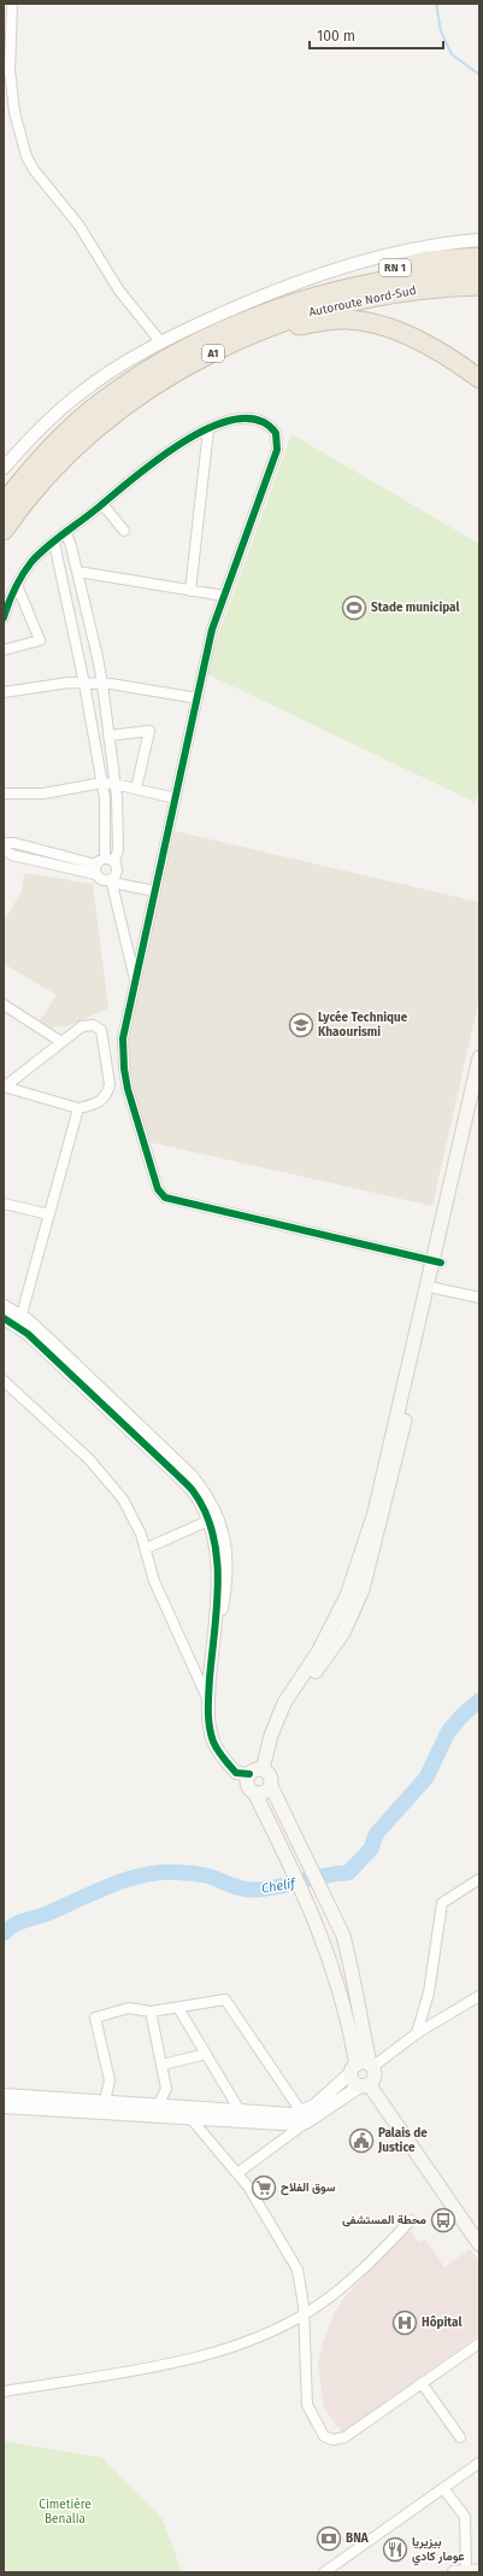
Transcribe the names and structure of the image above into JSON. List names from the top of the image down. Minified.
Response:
{"streets":{"highway":["RN 1","Autoroute Nord-Sud","A1"]},"crossings":[["RN 1","Autoroute Nord-Sud"]],"water":["Chelif"],"parks":["Cimetière Benalia"],"places":{"sports":["Stade municipal"],"school or university":["Lycée Technique Khaourismi"],"public building":["Palais de Justice"],"supermarket":["سوق الفلاح"],"bus stop":["محطة المستشفى"],"hospital":["Hôpital"],"bank":["BNA"],"restaurant":["بيزيريا عومار كادي"]},"scale_bar":"100 m"}
